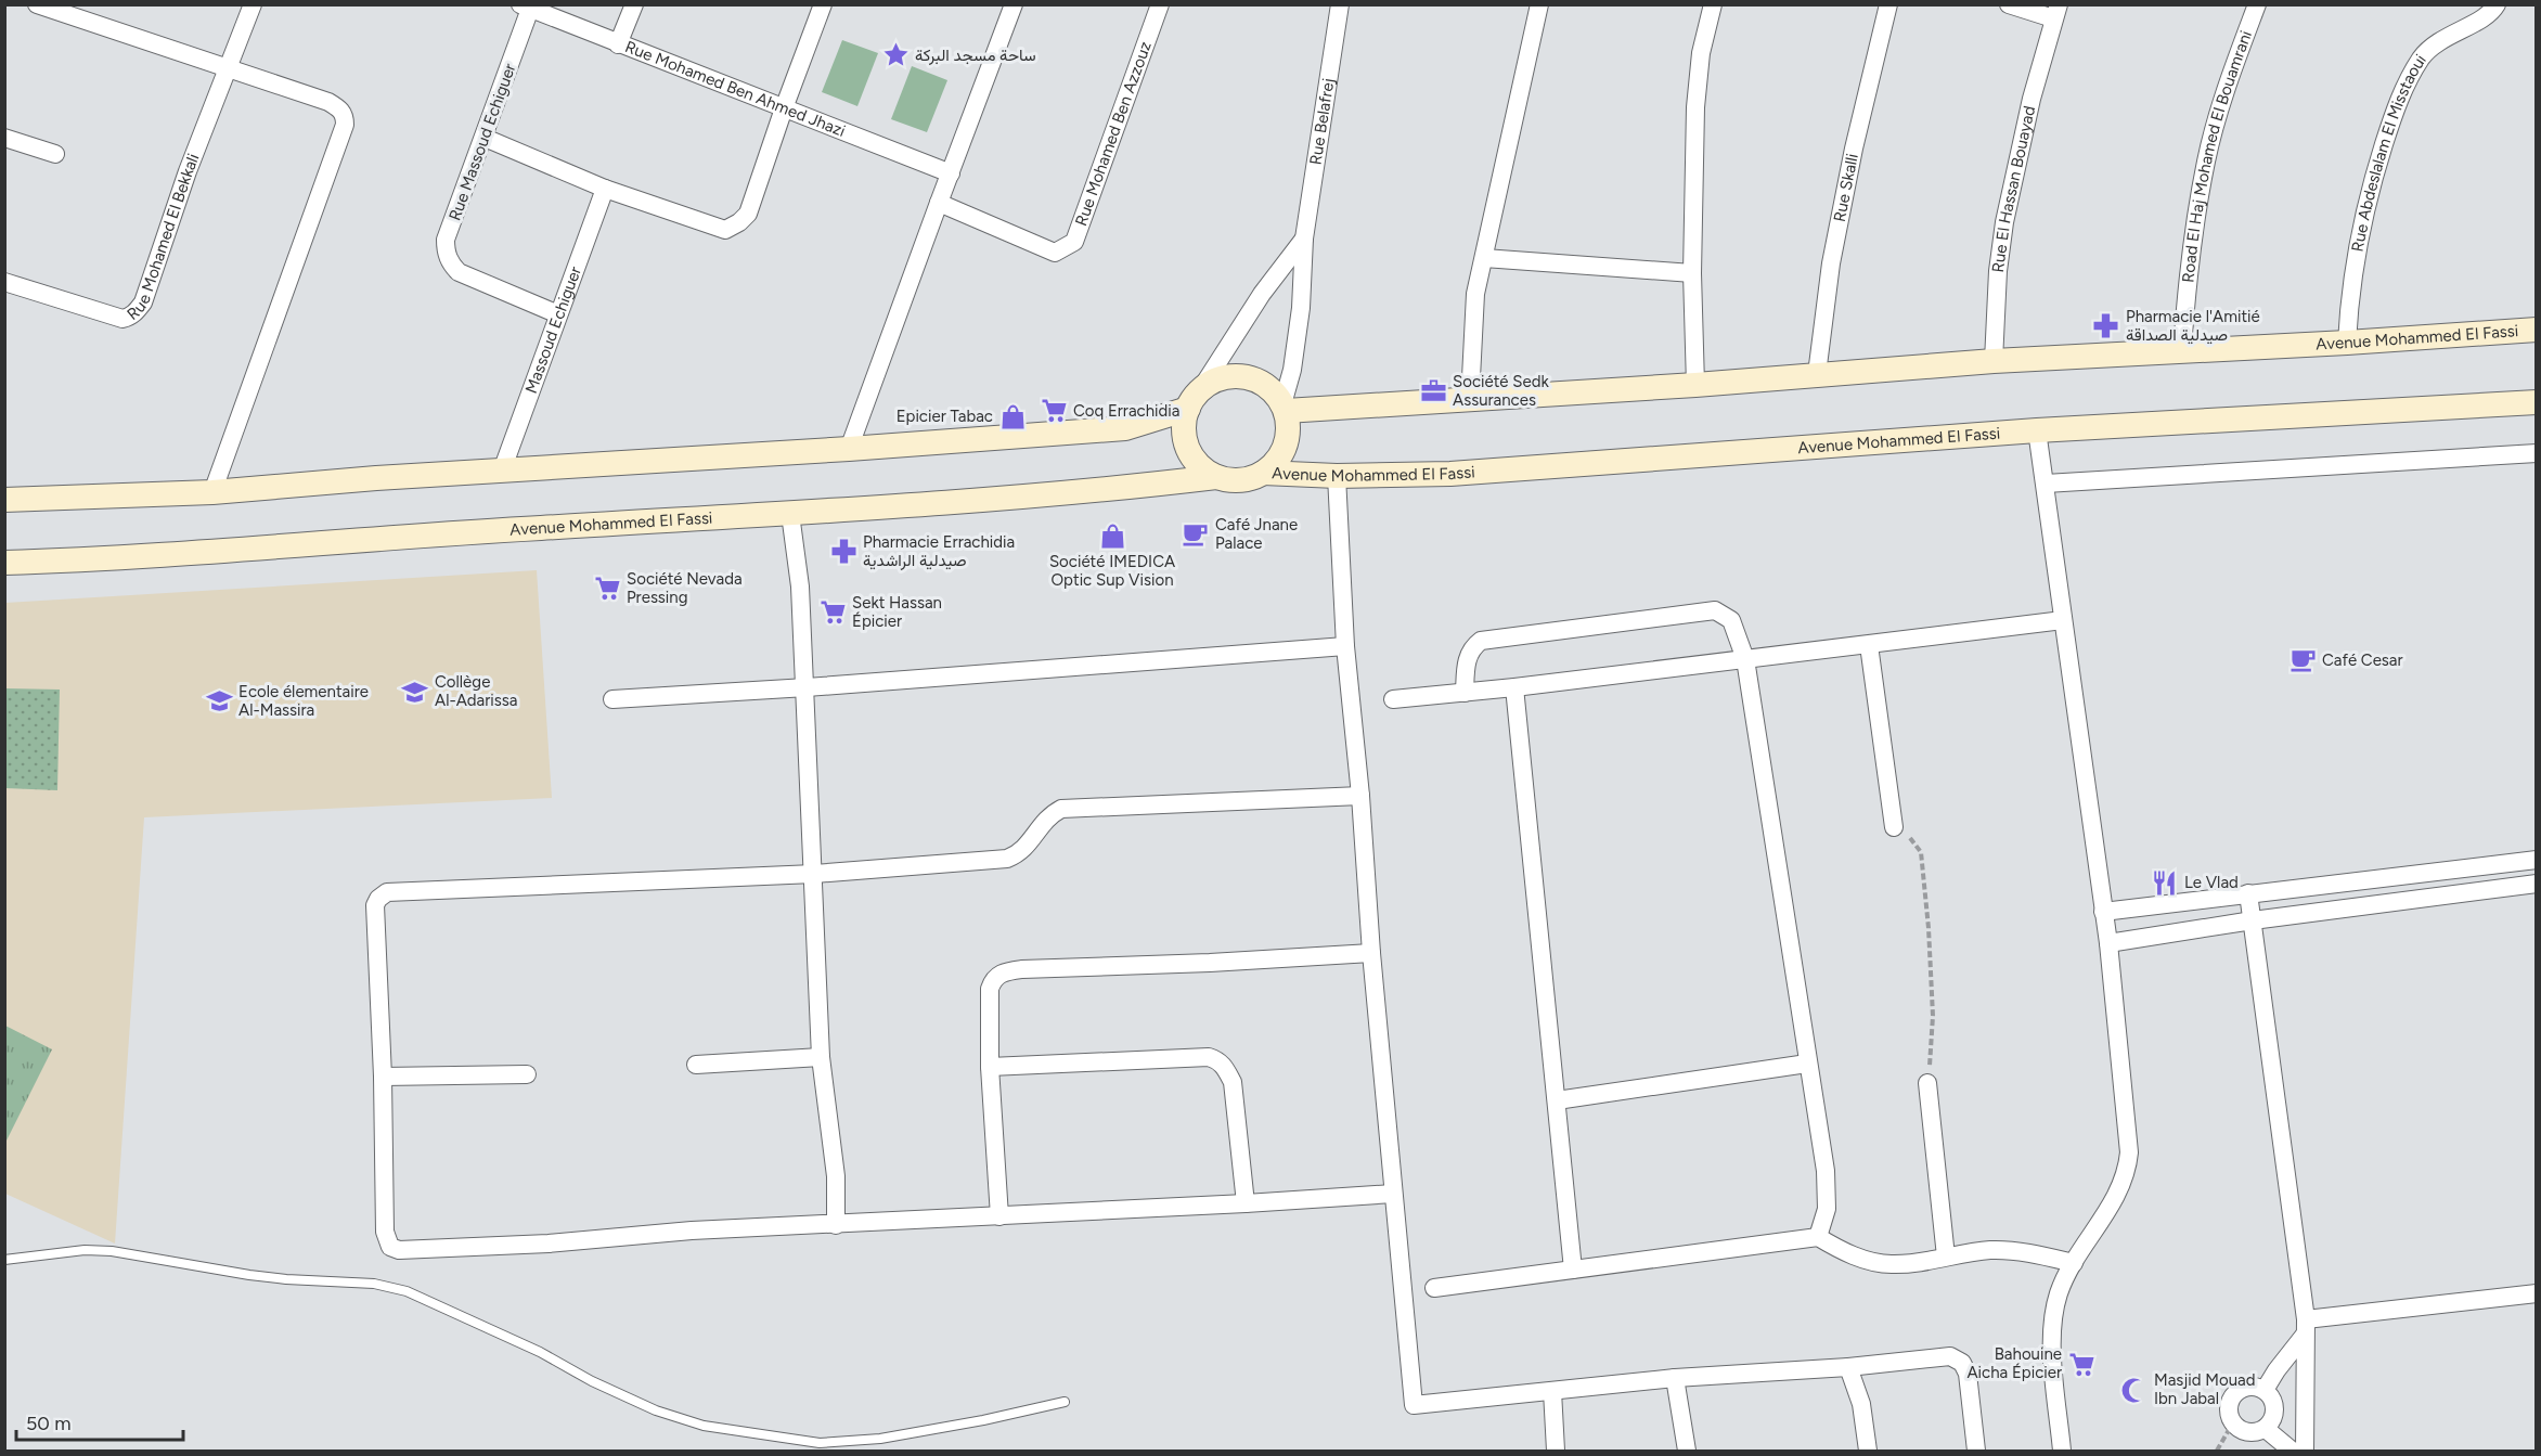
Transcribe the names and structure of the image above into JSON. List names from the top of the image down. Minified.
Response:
{"streets":{"main road":["Avenue Mohammed El Fassi"],"street":["Rue Mohamed Ben Ahmed Jhazi","Rue Belafrej","Rue Mohamed Ben Azzouz","Rue Massoud Echiguer","Rue Abdeslalam El Misstaoui","Road El Haj Mohamed El Bouamrani","Rue Skalli","Rue El Hassan Bouayad","Rue Mohamed El Bekkali","Massoud Echiguer"]},"crossings":[["Rue Mohamed Ben Ahmed Jhazi","Rue Massoud Echiguer"],["Rue Belafrej","Avenue Mohammed El Fassi"],["Rue Massoud Echiguer","Massoud Echiguer"],["Rue Abdeslalam El Misstaoui","Avenue Mohammed El Fassi"],["Road El Haj Mohamed El Bouamrani","Avenue Mohammed El Fassi"],["Rue Skalli","Avenue Mohammed El Fassi"],["Rue El Hassan Bouayad","Avenue Mohammed El Fassi"]],"places":{"place":["ساحة مسجد البركة"],"pharmacy":["Pharmacie l'Amitié صيدلية الصداقة","Pharmacie Errachidia صيدلية الراشدية"],"office":["Société Sedk Assurances"],"supermarket":["Coq Errachidia","Société Nevada Pressing","Sekt Hassan Épicier","Bahouine Aicha Épicier"],"shop":["Epicier Tabac","Société IMEDICA Optic Sup Vision"],"cafe":["Café Jnane Palace","Café Cesar"],"school or university":["Collège Al-Adarissa","Ecole élementaire Al-Massira"],"restaurant":["Le Vlad"],"mosque":["Masjid Mouad Ibn Jabal"]},"scale_bar":"50 m"}
